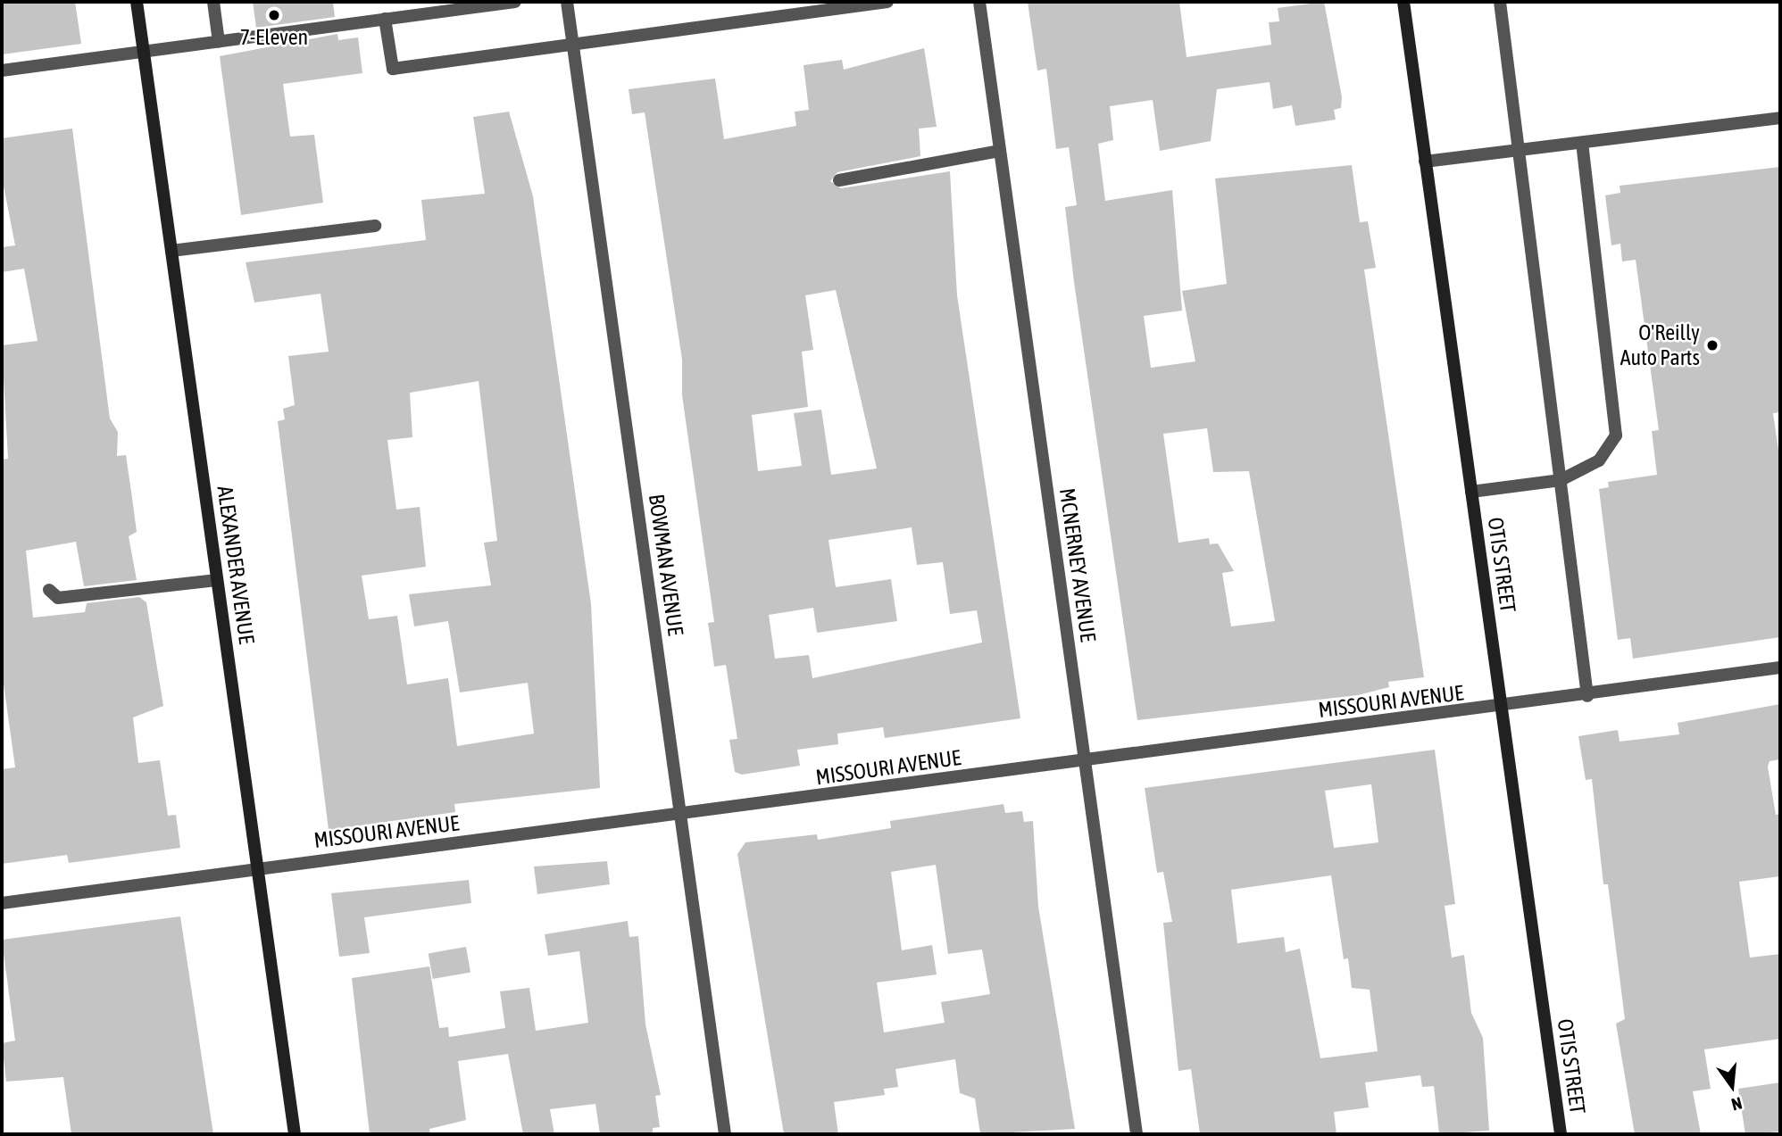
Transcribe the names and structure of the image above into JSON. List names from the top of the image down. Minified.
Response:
{"streets":{"street":["ALEXANDER AVENUE","BOWMAN AVENUE","MCNERNEY AVENUE","OTIS STREET","MISSOURI AVENUE"]},"crossings":[["ALEXANDER AVENUE","MISSOURI AVENUE"],["BOWMAN AVENUE","MISSOURI AVENUE"],["MCNERNEY AVENUE","MISSOURI AVENUE"],["OTIS STREET","MISSOURI AVENUE"]],"places":["7-Eleven","O'Reilly Auto Parts"],"north":"bottom"}
